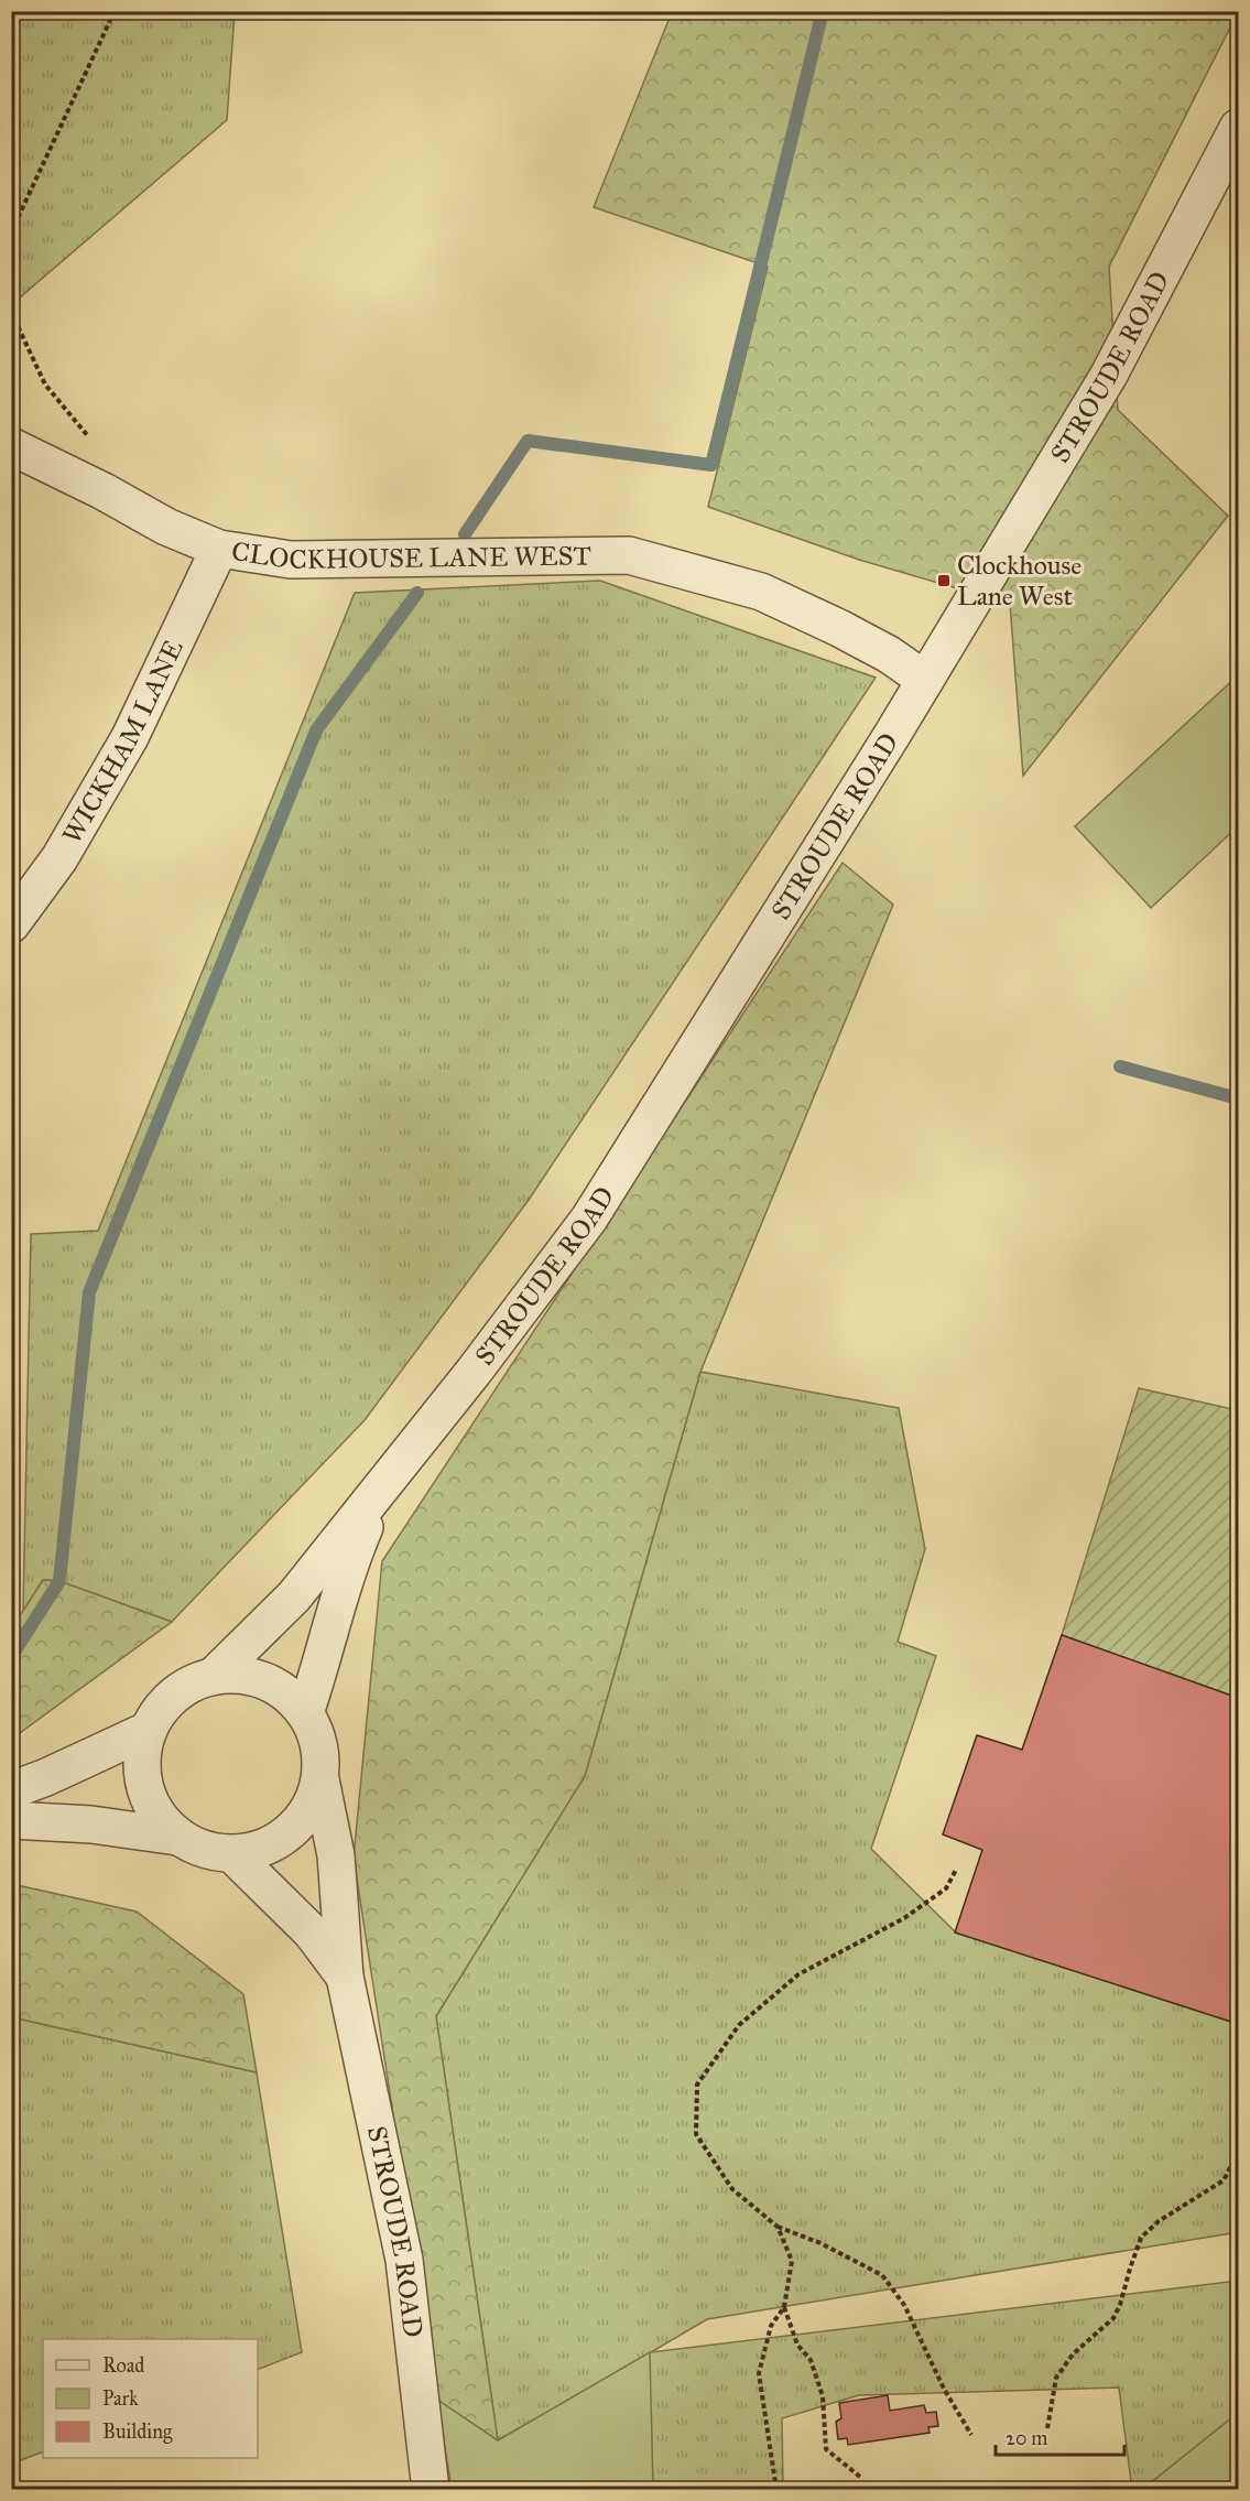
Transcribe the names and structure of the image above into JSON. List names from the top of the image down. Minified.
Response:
{"streets":{"street":["STROUDE ROAD","CLOCKHOUSE LANE WEST","WICKHAM LANE"]},"crossings":[["STROUDE ROAD","CLOCKHOUSE LANE WEST"],["CLOCKHOUSE LANE WEST","WICKHAM LANE"]],"places":{"transit":["Clockhouse Lane West"]},"legend":["Road","Park","Building"],"scale_bar":"20 m"}
